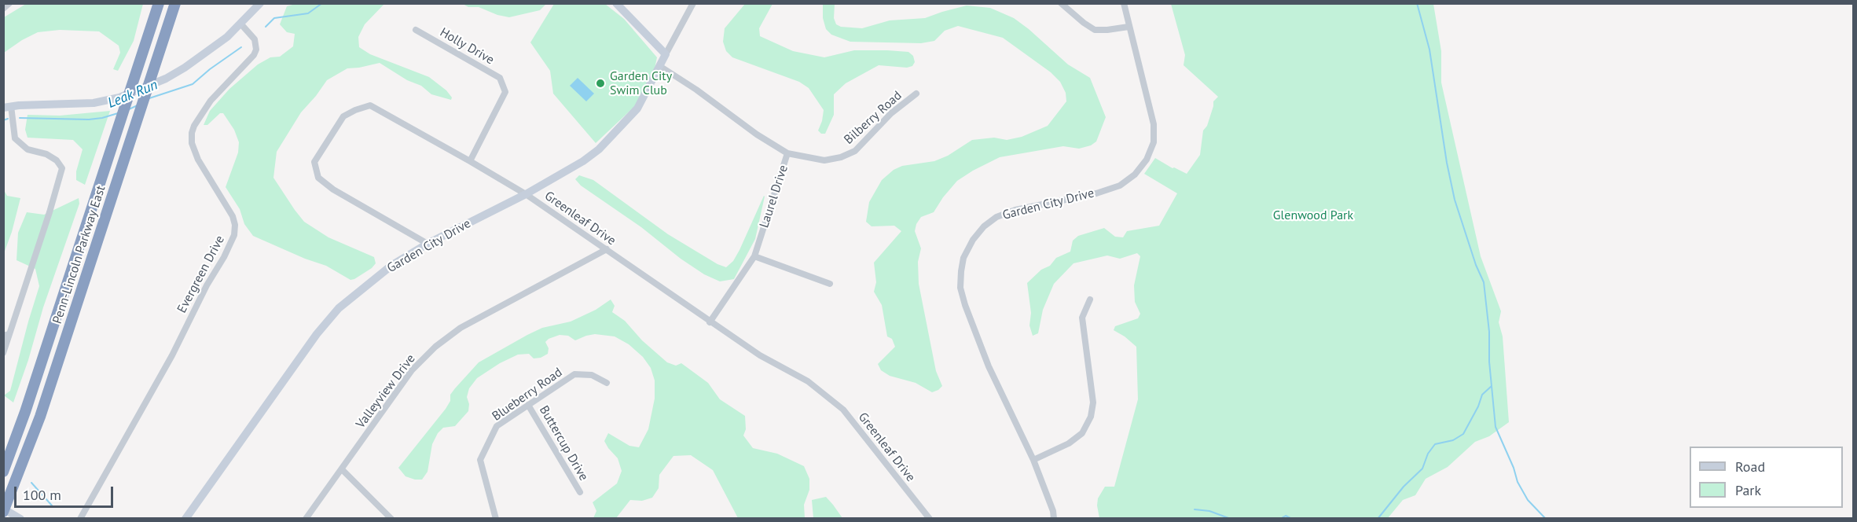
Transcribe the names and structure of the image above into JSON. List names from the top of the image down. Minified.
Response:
{"streets":{"highway":["Penn-Lincoln Parkway East"],"street":["Holly Drive","Bilberry Road","Laurel Drive","Garden City Drive","Greenleaf Drive","Evergreen Drive","Valleyview Drive","Blueberry Road","Buttercup Drive"]},"crossings":[["Holly Drive","Greenleaf Drive"],["Bilberry Road","Laurel Drive"],["Laurel Drive","Garden City Drive"],["Laurel Drive","Greenleaf Drive"],["Garden City Drive","Greenleaf Drive"],["Greenleaf Drive","Valleyview Drive"],["Blueberry Road","Buttercup Drive"]],"water":["Leak Run"],"parks":["Glenwood Park"],"places":["Garden City Swim Club"],"legend":["Road","Park"],"scale_bar":"100 m"}
